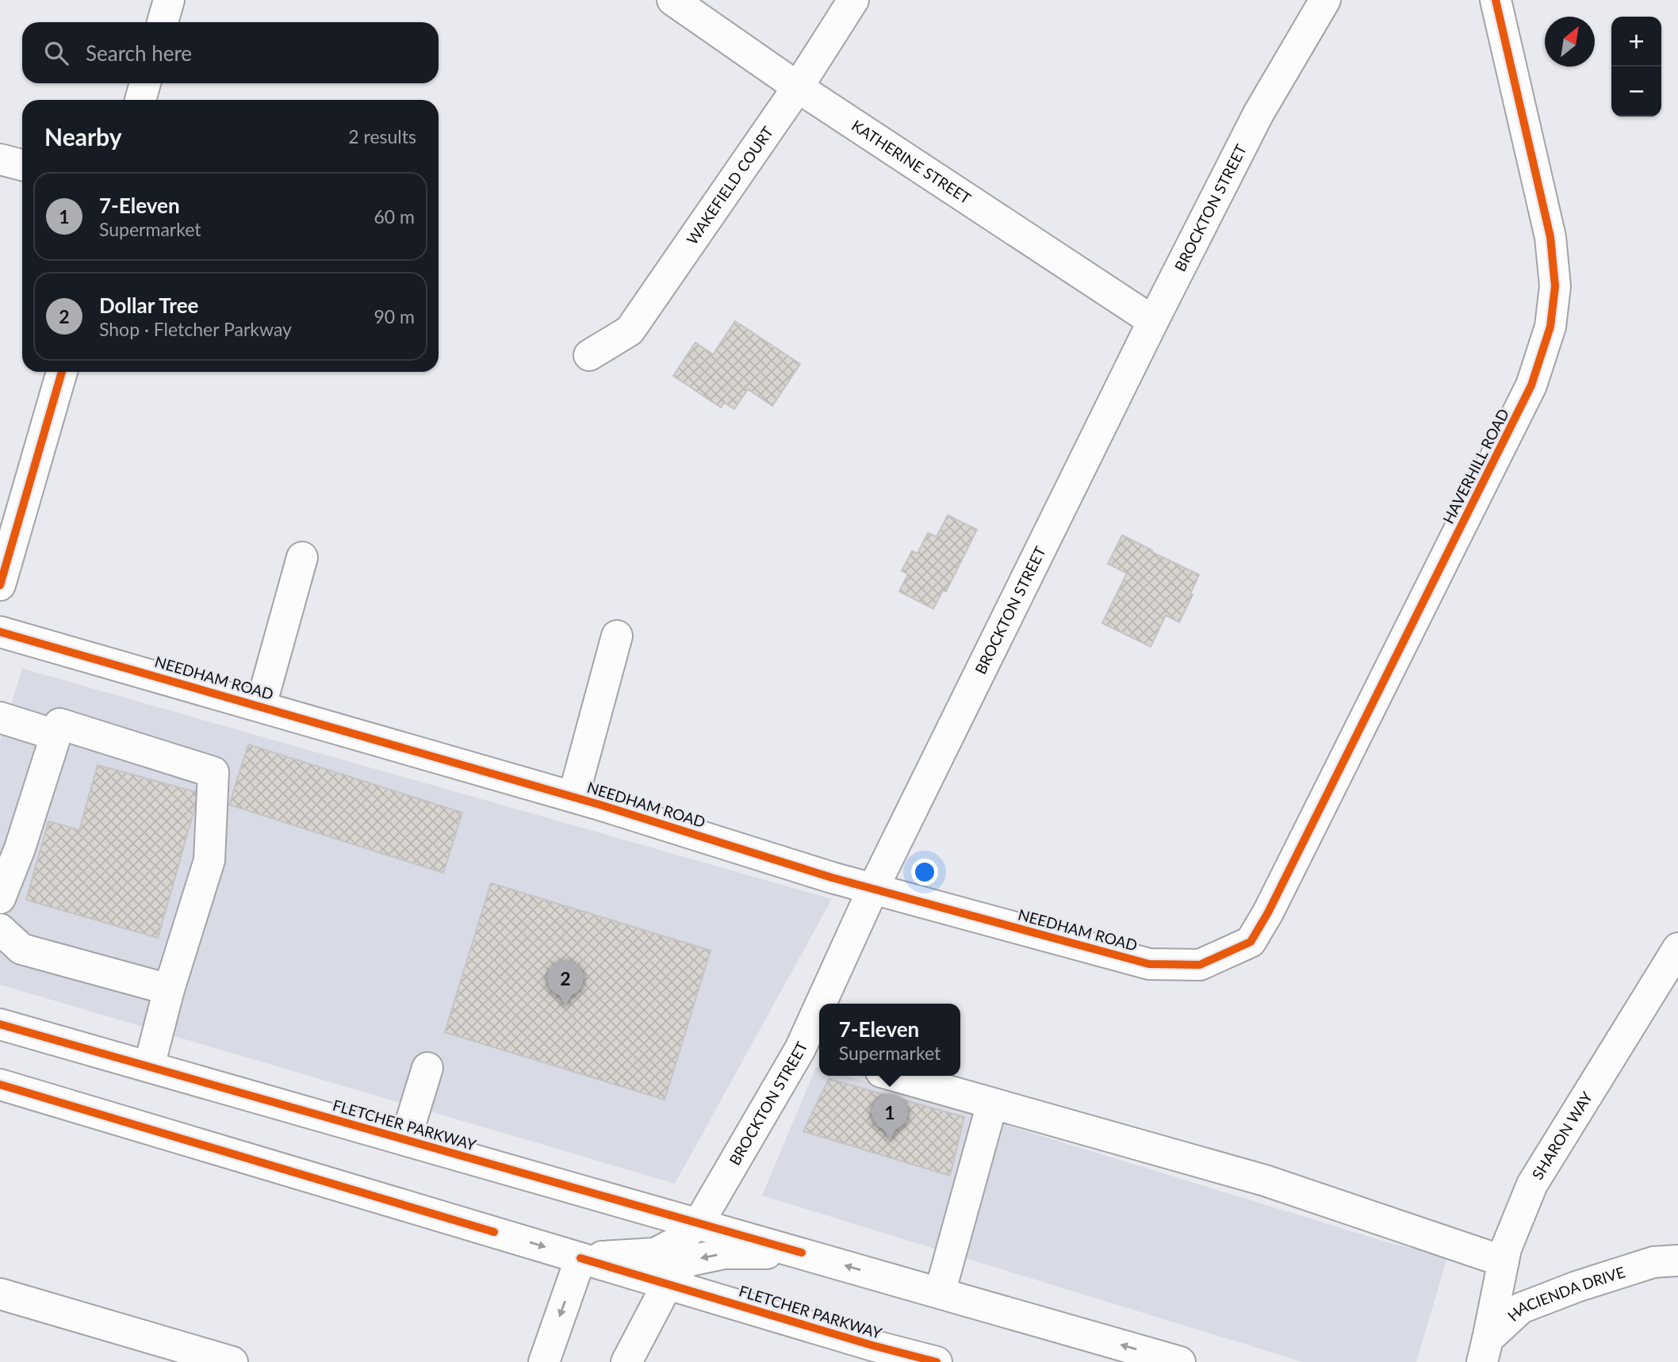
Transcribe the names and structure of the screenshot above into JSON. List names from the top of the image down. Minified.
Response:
{"streets":{"street":["KATHERINE STREET","WAKEFIELD COURT","BROCKTON STREET","HAVERHILL ROAD","NEEDHAM ROAD","FLETCHER PARKWAY","SHARON WAY","HACIENDA DRIVE"]},"crossings":[["KATHERINE STREET","WAKEFIELD COURT"],["KATHERINE STREET","BROCKTON STREET"],["BROCKTON STREET","NEEDHAM ROAD"],["BROCKTON STREET","FLETCHER PARKWAY"],["HAVERHILL ROAD","NEEDHAM ROAD"],["SHARON WAY","HACIENDA DRIVE"]],"north":"top right","page":{"map_buttons":["+","−"],"search":"Search here","heading":["Nearby","2 results"],"list":[{"mark":"1","name":"7-Eleven","note":"Supermarket","value":"60 m"},{"mark":"2","name":"Dollar Tree","note":"Shop · Fletcher Parkway","value":"90 m"}],"pins":["2","1"],"popup":["7-Eleven","Supermarket"]}}
